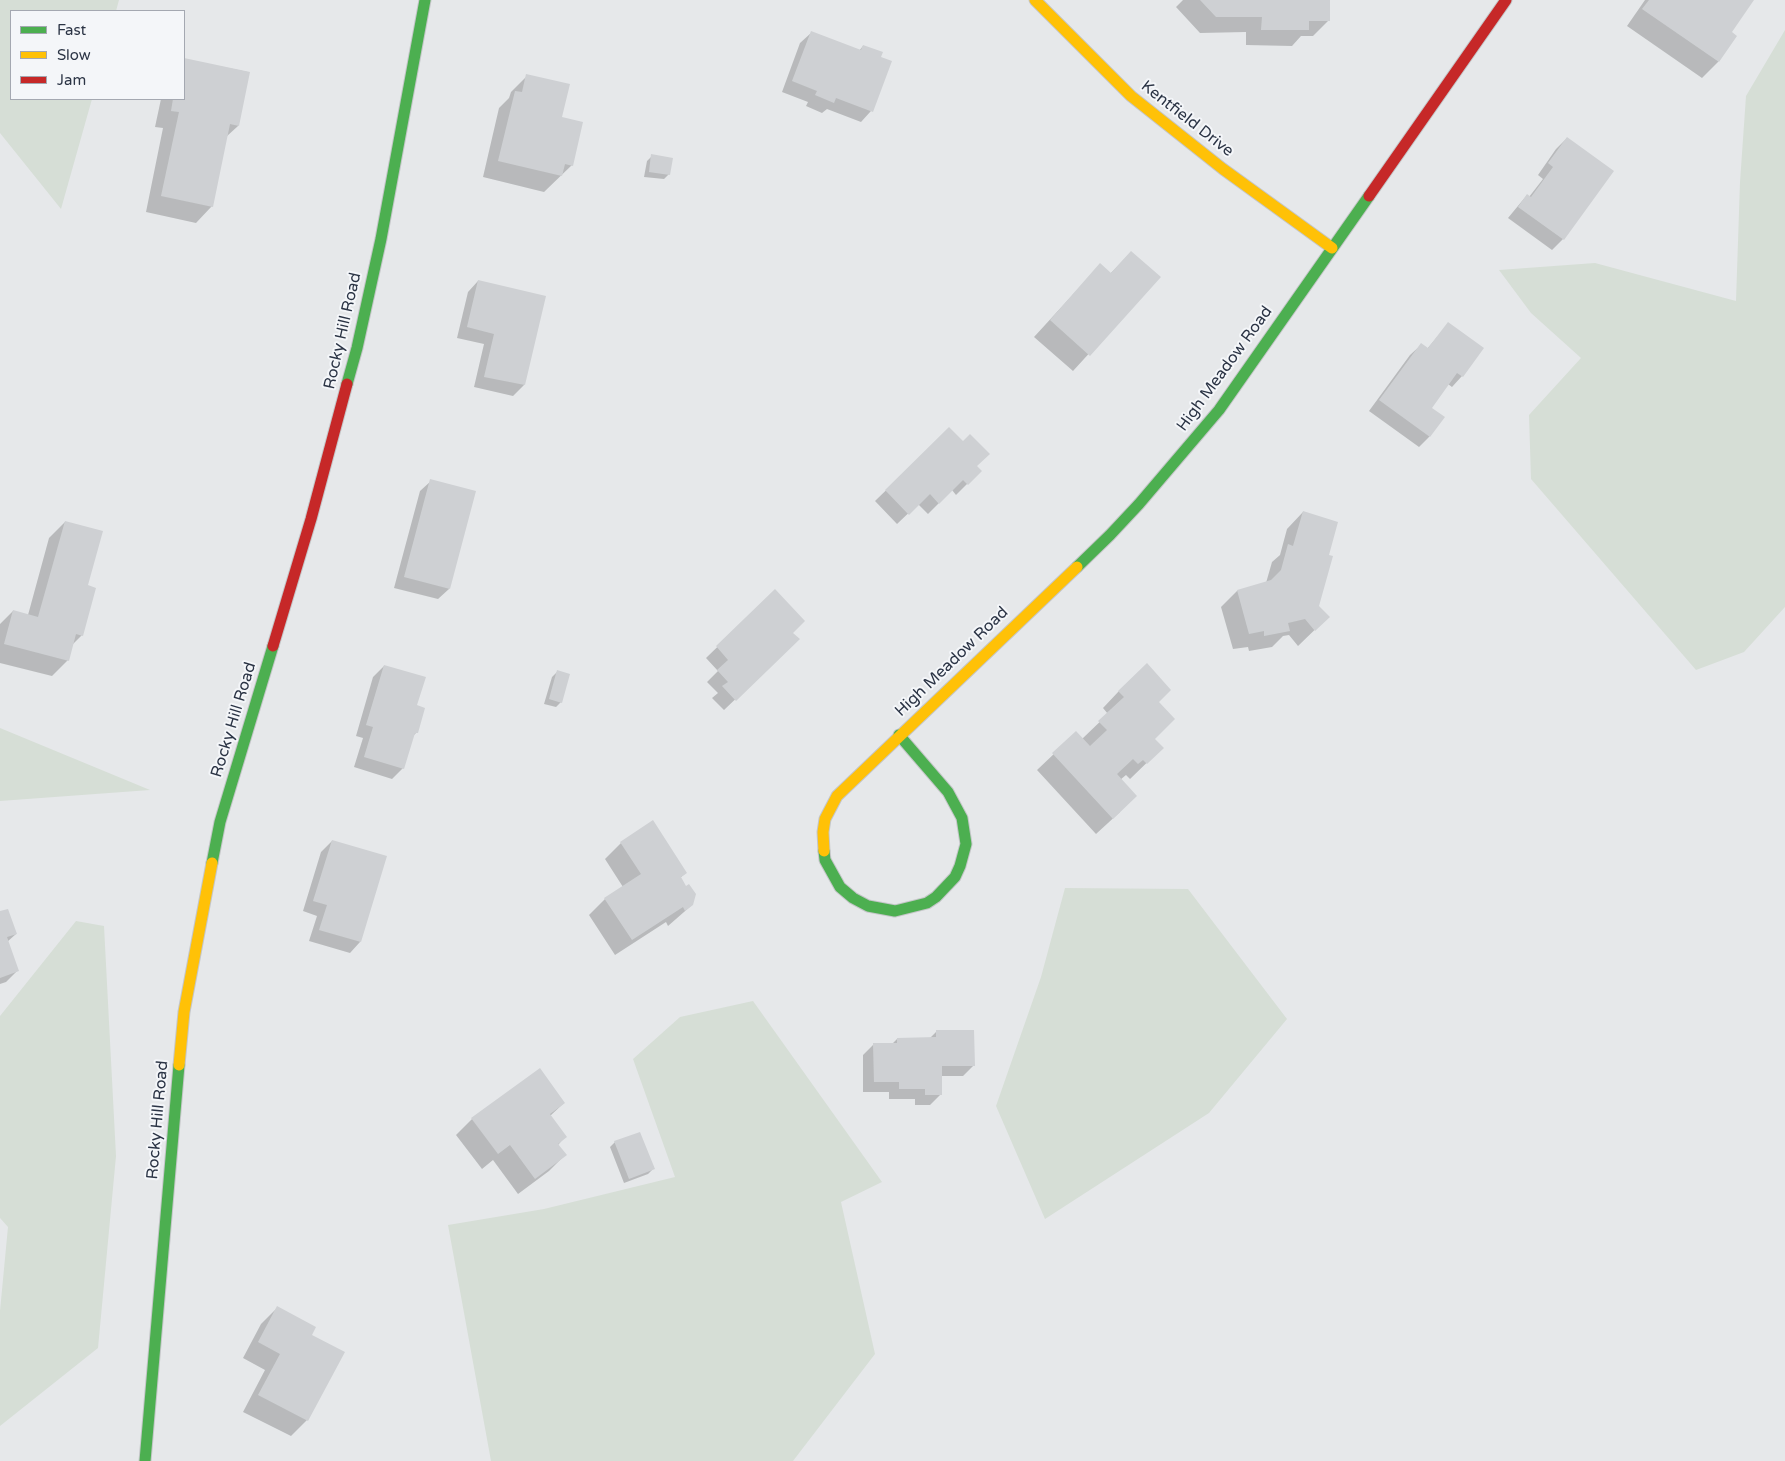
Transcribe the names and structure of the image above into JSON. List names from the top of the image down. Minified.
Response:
{"streets":{"street":["Kentfield Drive","Rocky Hill Road","High Meadow Road"]},"crossings":[["Kentfield Drive","High Meadow Road"]],"legend":["Fast","Slow","Jam"]}
